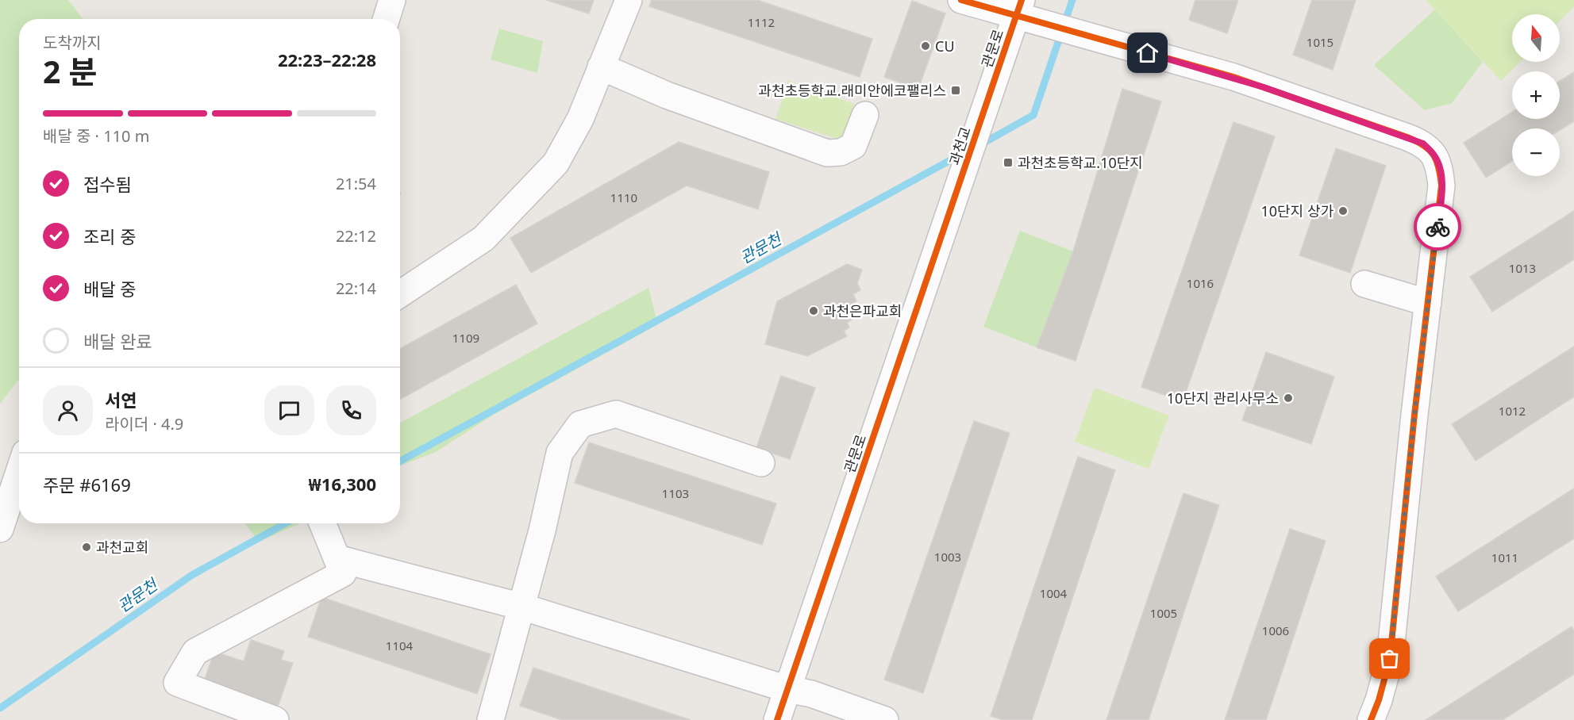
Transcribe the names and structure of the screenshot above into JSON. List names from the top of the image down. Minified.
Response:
{"streets":{"street":["관문로","과천교"]},"crossings":[["관문로","과천교"]],"water":["관문천"],"places":{"other":["CU","10단지 상가","과천은파교회","10단지 관리사무소","과천교회"],"transit":["과천초등학교.래미안에코팰리스","과천초등학교.10단지"]},"house_numbers":["1112","1015","1110","1013","1016","1109","1012","1103","1003","1011","1004","1005","1006","1104"],"north":"top","page":{"map_buttons":["+","−"],"heading":["2 분","도착까지","22:23–22:28"],"panel":["서연","라이더 · 4.9","주문 #6169","₩16,300"],"bar":"배달 중 · 110 m","list":[["접수됨","21:54"],["조리 중","22:12"],["배달 중","22:14"],"배달 완료"]}}
